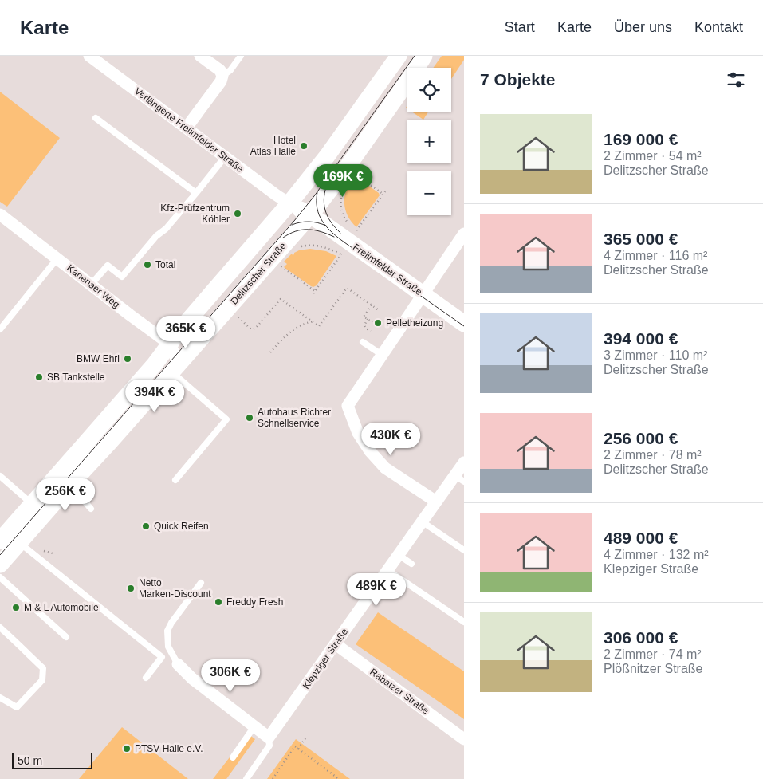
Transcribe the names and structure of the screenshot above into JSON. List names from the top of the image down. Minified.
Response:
{"streets":{"main road":["Freiimfelder Straße","Delitzscher Straße"],"street":["Verlängerte Freiimfelder Straße","Kanenaer Weg","Klepziger Straße","Rabatzer Straße"]},"crossings":[["Freiimfelder Straße","Delitzscher Straße"],["Delitzscher Straße","Kanenaer Weg"],["Klepziger Straße","Rabatzer Straße"]],"places":["Hotel Atlas Halle","Kfz-Prüfzentrum Köhler","Total","Pelletheizung","BMW Ehrl","SB Tankstelle","Autohaus Richter Schnellservice","Quick Reifen","Netto Marken-Discount","Freddy Fresh","M & L Automobile","PTSV Halle e.V."],"scale_bar":"50 m","page":{"header":"Karte","nav":["Start","Karte","Über uns","Kontakt"],"heading":"7 Objekte","map_buttons":["+","−"],"list":[{"name":"169 000 €","note":"2 Zimmer · 54 m² · Delitzscher Straße"},{"name":"365 000 €","note":"4 Zimmer · 116 m² · Delitzscher Straße"},{"name":"394 000 €","note":"3 Zimmer · 110 m² · Delitzscher Straße"},{"name":"256 000 €","note":"2 Zimmer · 78 m² · Delitzscher Straße"},{"name":"489 000 €","note":"4 Zimmer · 132 m² · Klepziger Straße"},{"name":"306 000 €","note":"2 Zimmer · 74 m² · Plößnitzer Straße"}],"price":["169K €","365K €","394K €","430K €","256K €","489K €","306K €"],"scale":"50 m"}}
